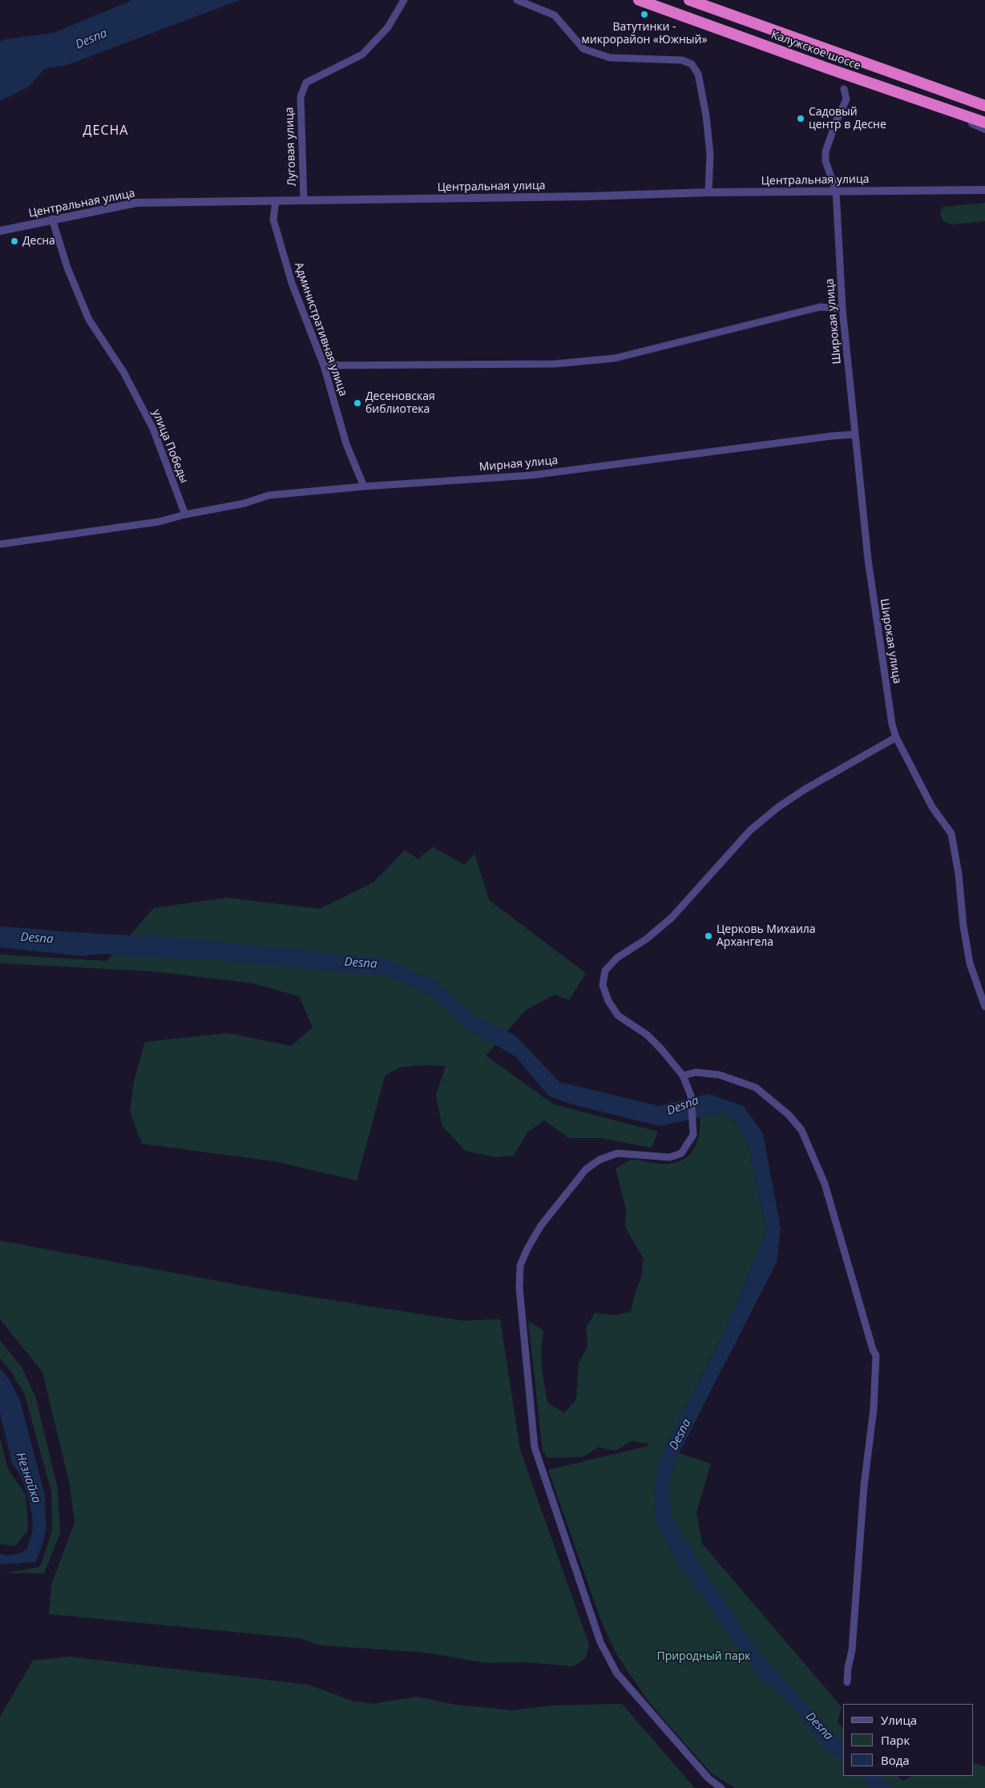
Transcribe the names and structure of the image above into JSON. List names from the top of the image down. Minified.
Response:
{"streets":{"highway":["Калужское шоссе"],"street":["Луговая улица","Центральная улица","Широкая улица","Административная улица","улица Победы","Мирная улица"]},"crossings":[["Луговая улица","Центральная улица"],["Центральная улица","Широкая улица"],["Центральная улица","Административная улица"],["Центральная улица","улица Победы"],["Широкая улица","Мирная улица"],["Административная улица","Мирная улица"],["улица Победы","Мирная улица"]],"districts":["ДЕСНА"],"water":["Desna","Незнайка"],"parks":["Природный парк"],"places":["Ватутинки - микрорайон «Южный»","Садовый центр в Десне","Десна","Десеновская библиотека","Церковь Михаила Архангела"],"legend":["Улица","Парк","Вода"]}
